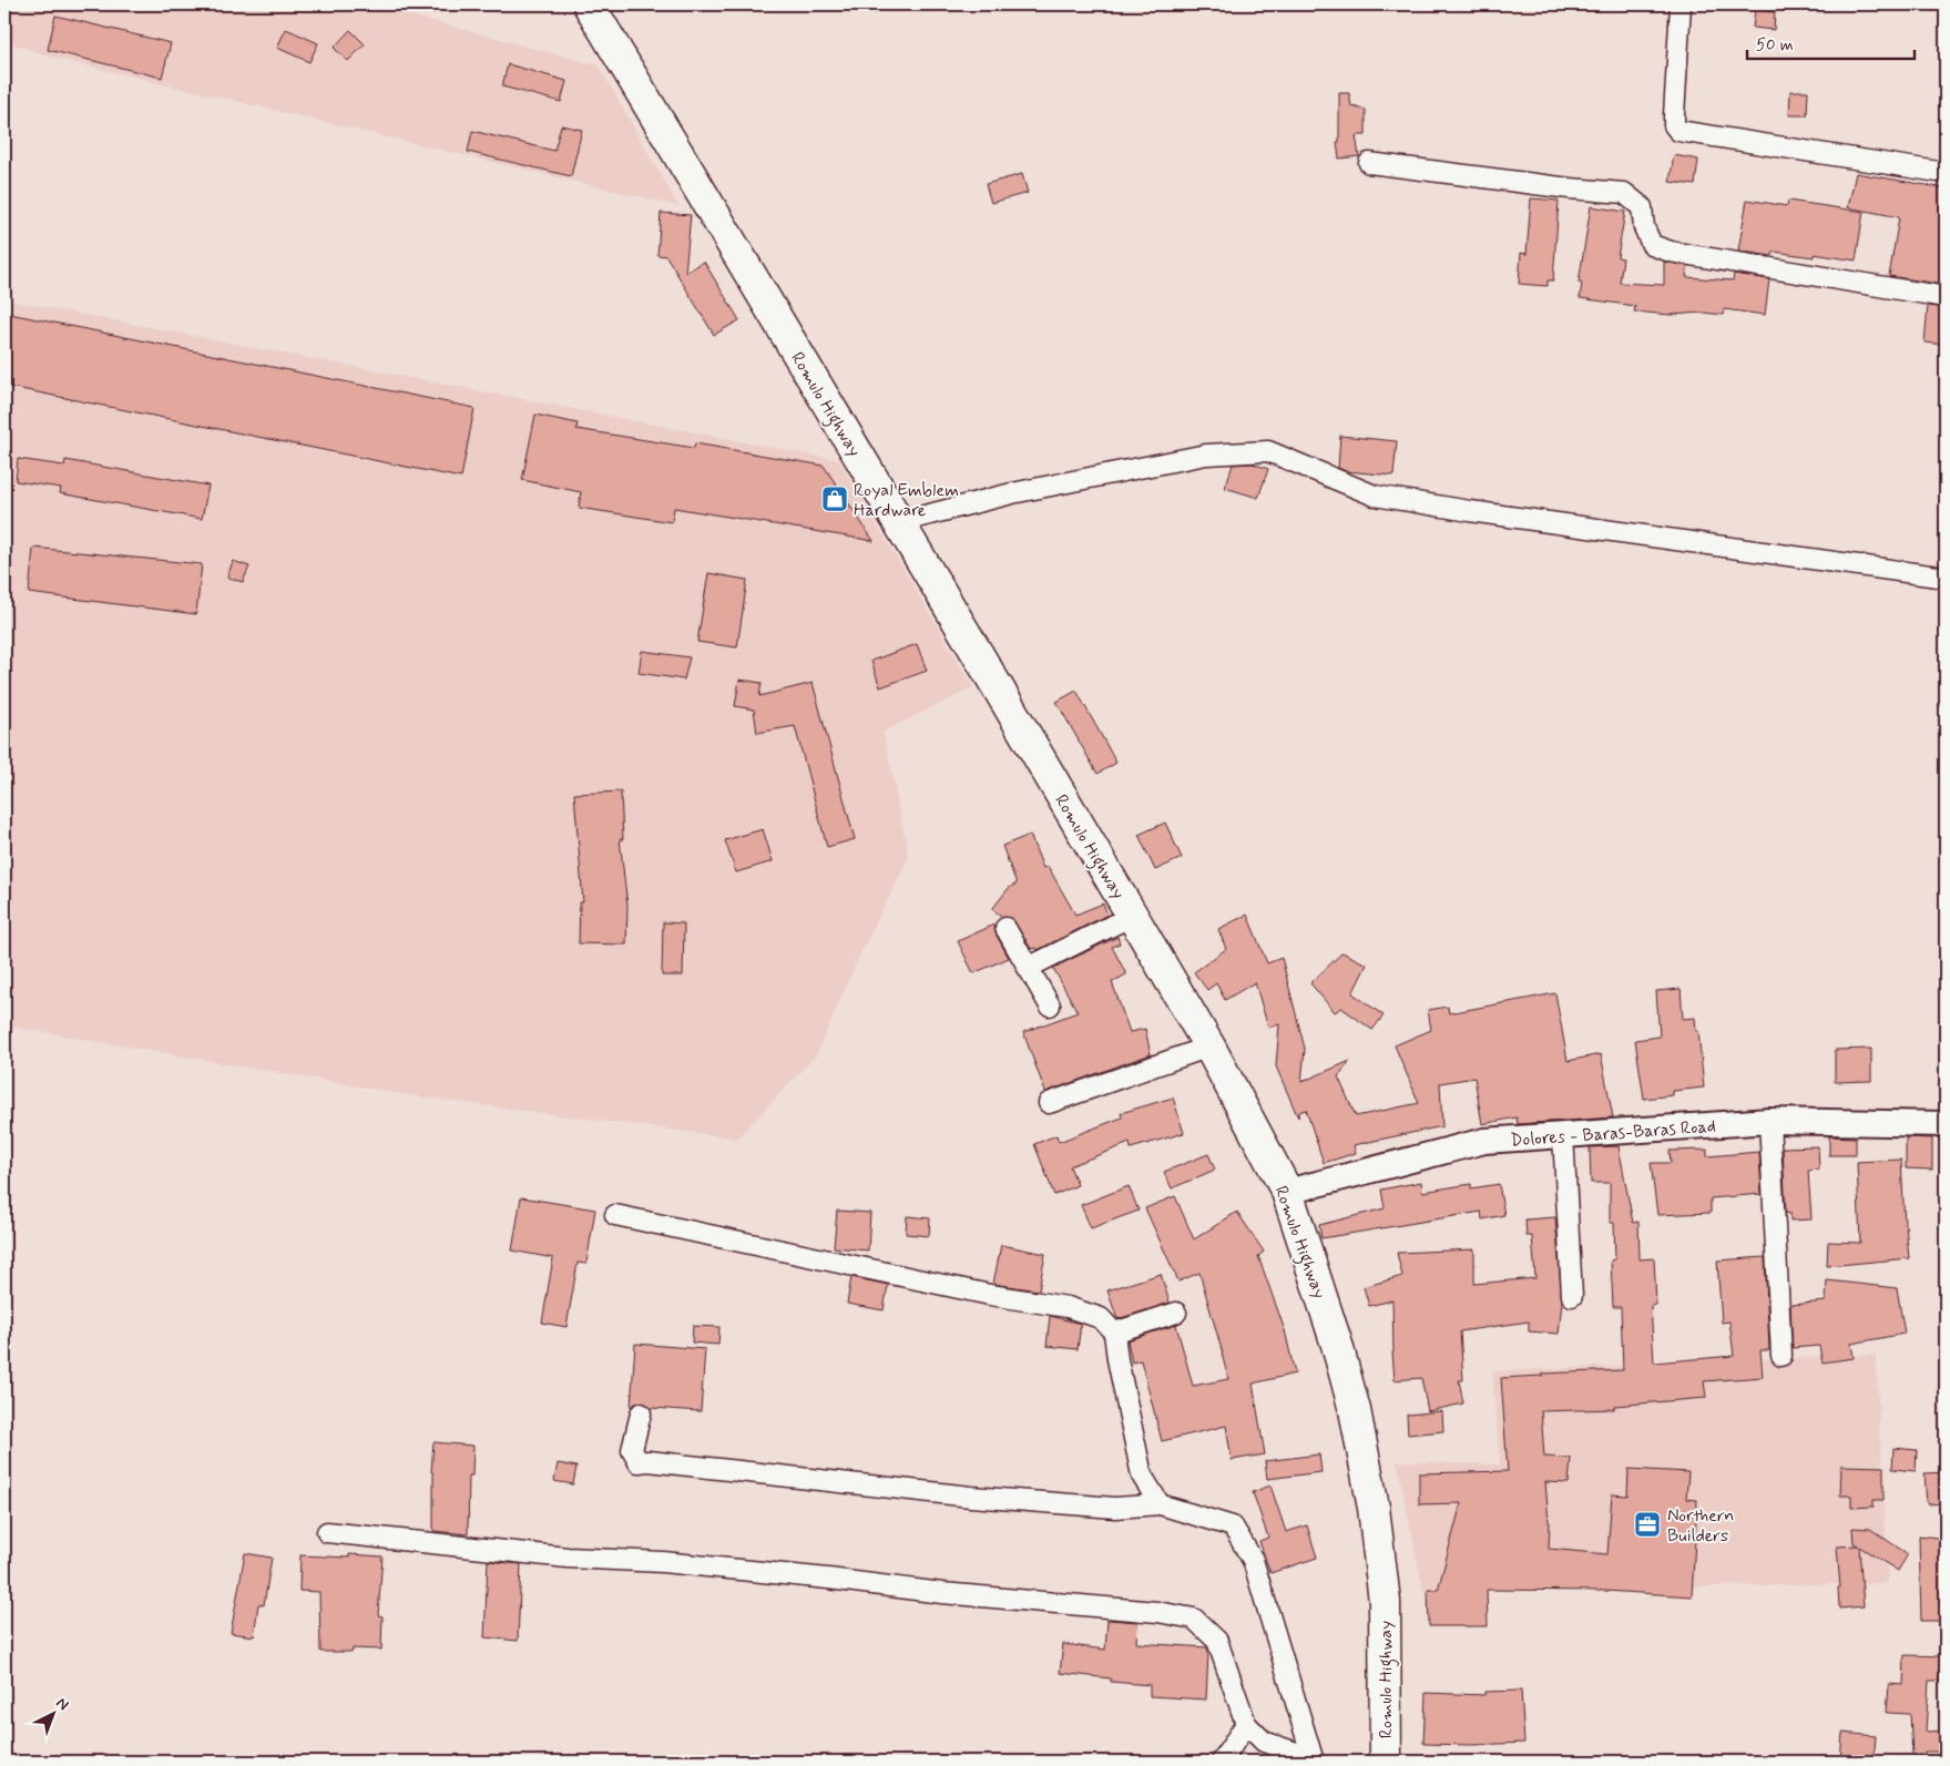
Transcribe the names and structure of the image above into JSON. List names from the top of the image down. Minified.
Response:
{"streets":{"highway":["Romulo Highway"],"street":["Dolores - Baras-Baras Road"]},"crossings":[["Romulo Highway","Dolores - Baras-Baras Road"]],"places":{"shop":["Royal Emblem Hardware"],"office":["Northern Builders"]},"scale_bar":"50 m","north":"top right"}
